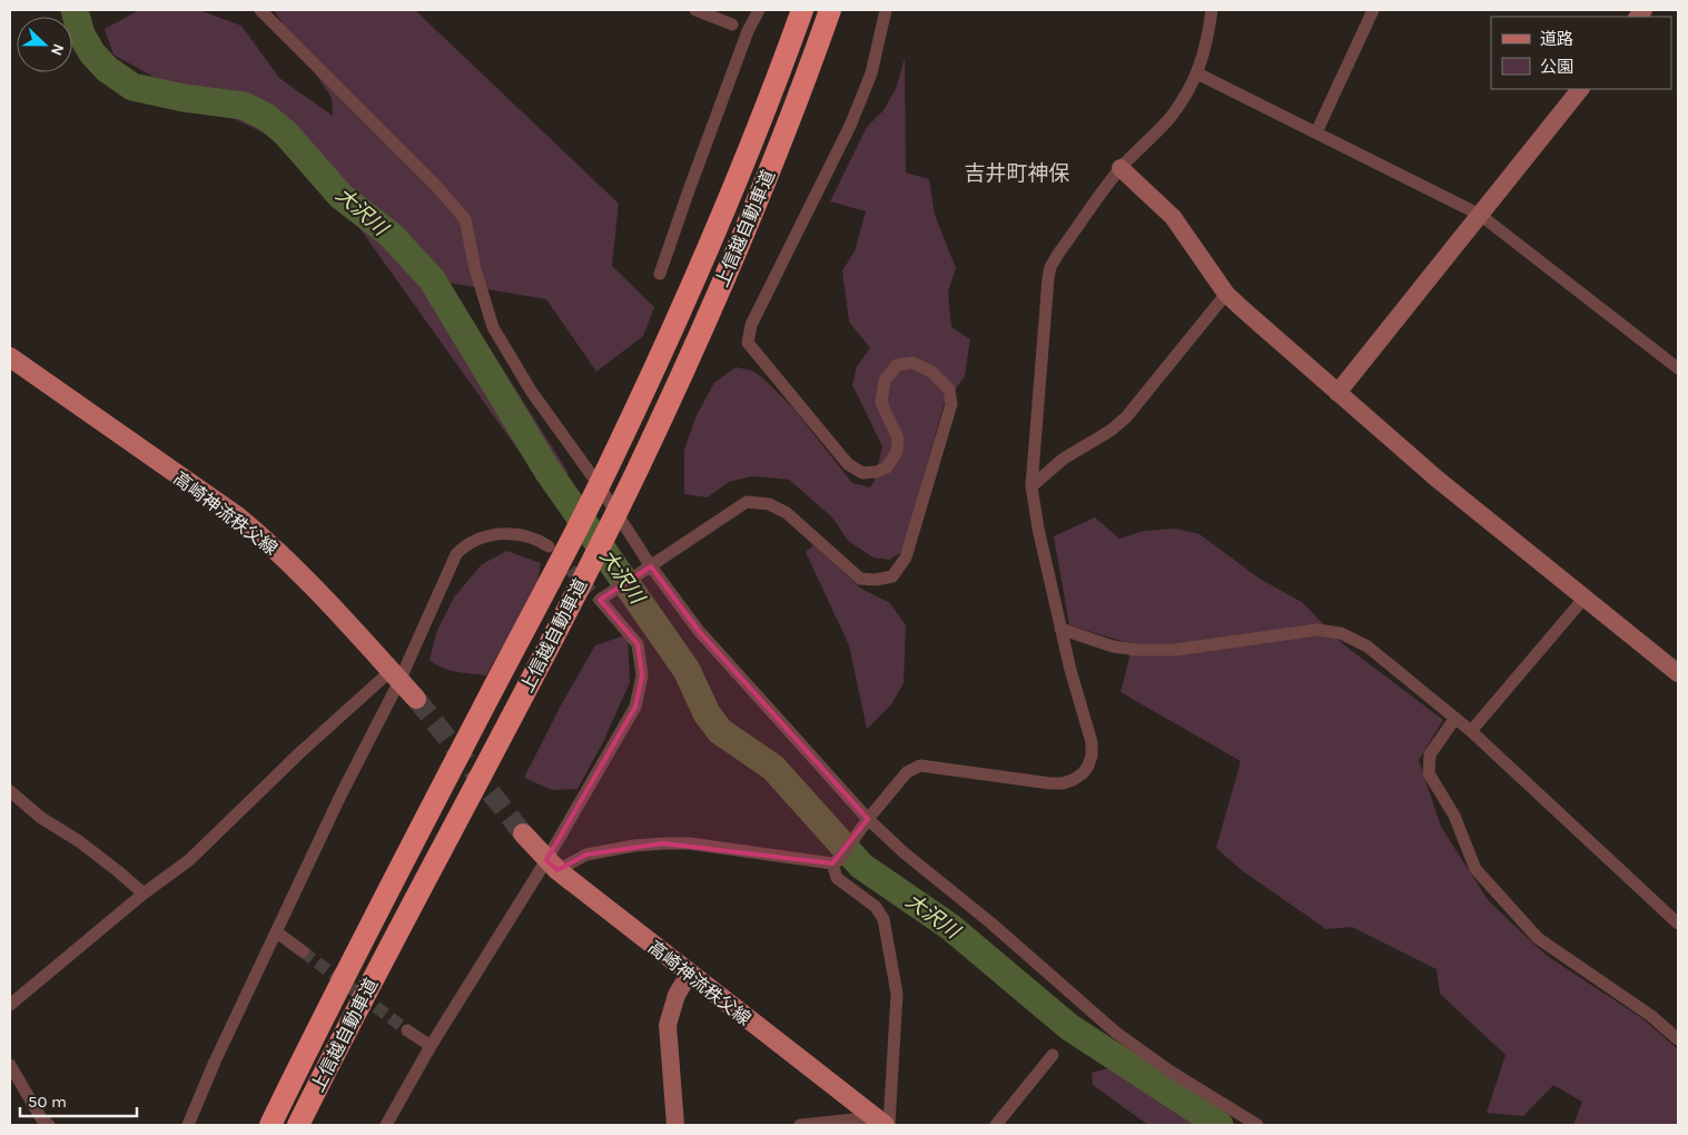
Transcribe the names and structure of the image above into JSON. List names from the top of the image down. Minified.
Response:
{"streets":{"highway":["上信越自動車道"],"main road":["高崎神流秩父線"]},"districts":["吉井町神保"],"water":["大沢川"],"legend":["道路","公園"],"scale_bar":"50 m","north":"right"}
